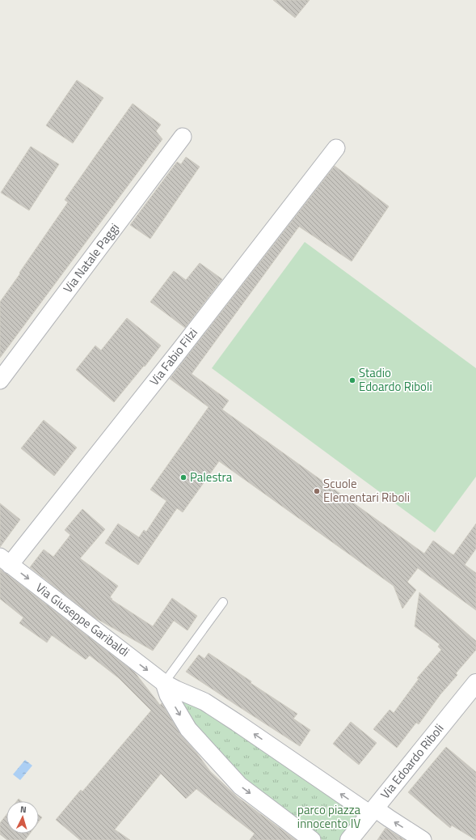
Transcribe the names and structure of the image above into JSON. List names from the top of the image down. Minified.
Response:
{"streets":{"street":["Via Natale Paggi","Via Fabio Filzi","Via Giuseppe Garibaldi","Via Edoardo Riboli"]},"crossings":[["Via Fabio Filzi","Via Giuseppe Garibaldi"],["Via Giuseppe Garibaldi","Via Edoardo Riboli"]],"parks":["parco piazza innocento IV"],"places":["Stadio Edoardo Riboli","Palestra","Scuole Elementari Riboli"],"north":"top"}
